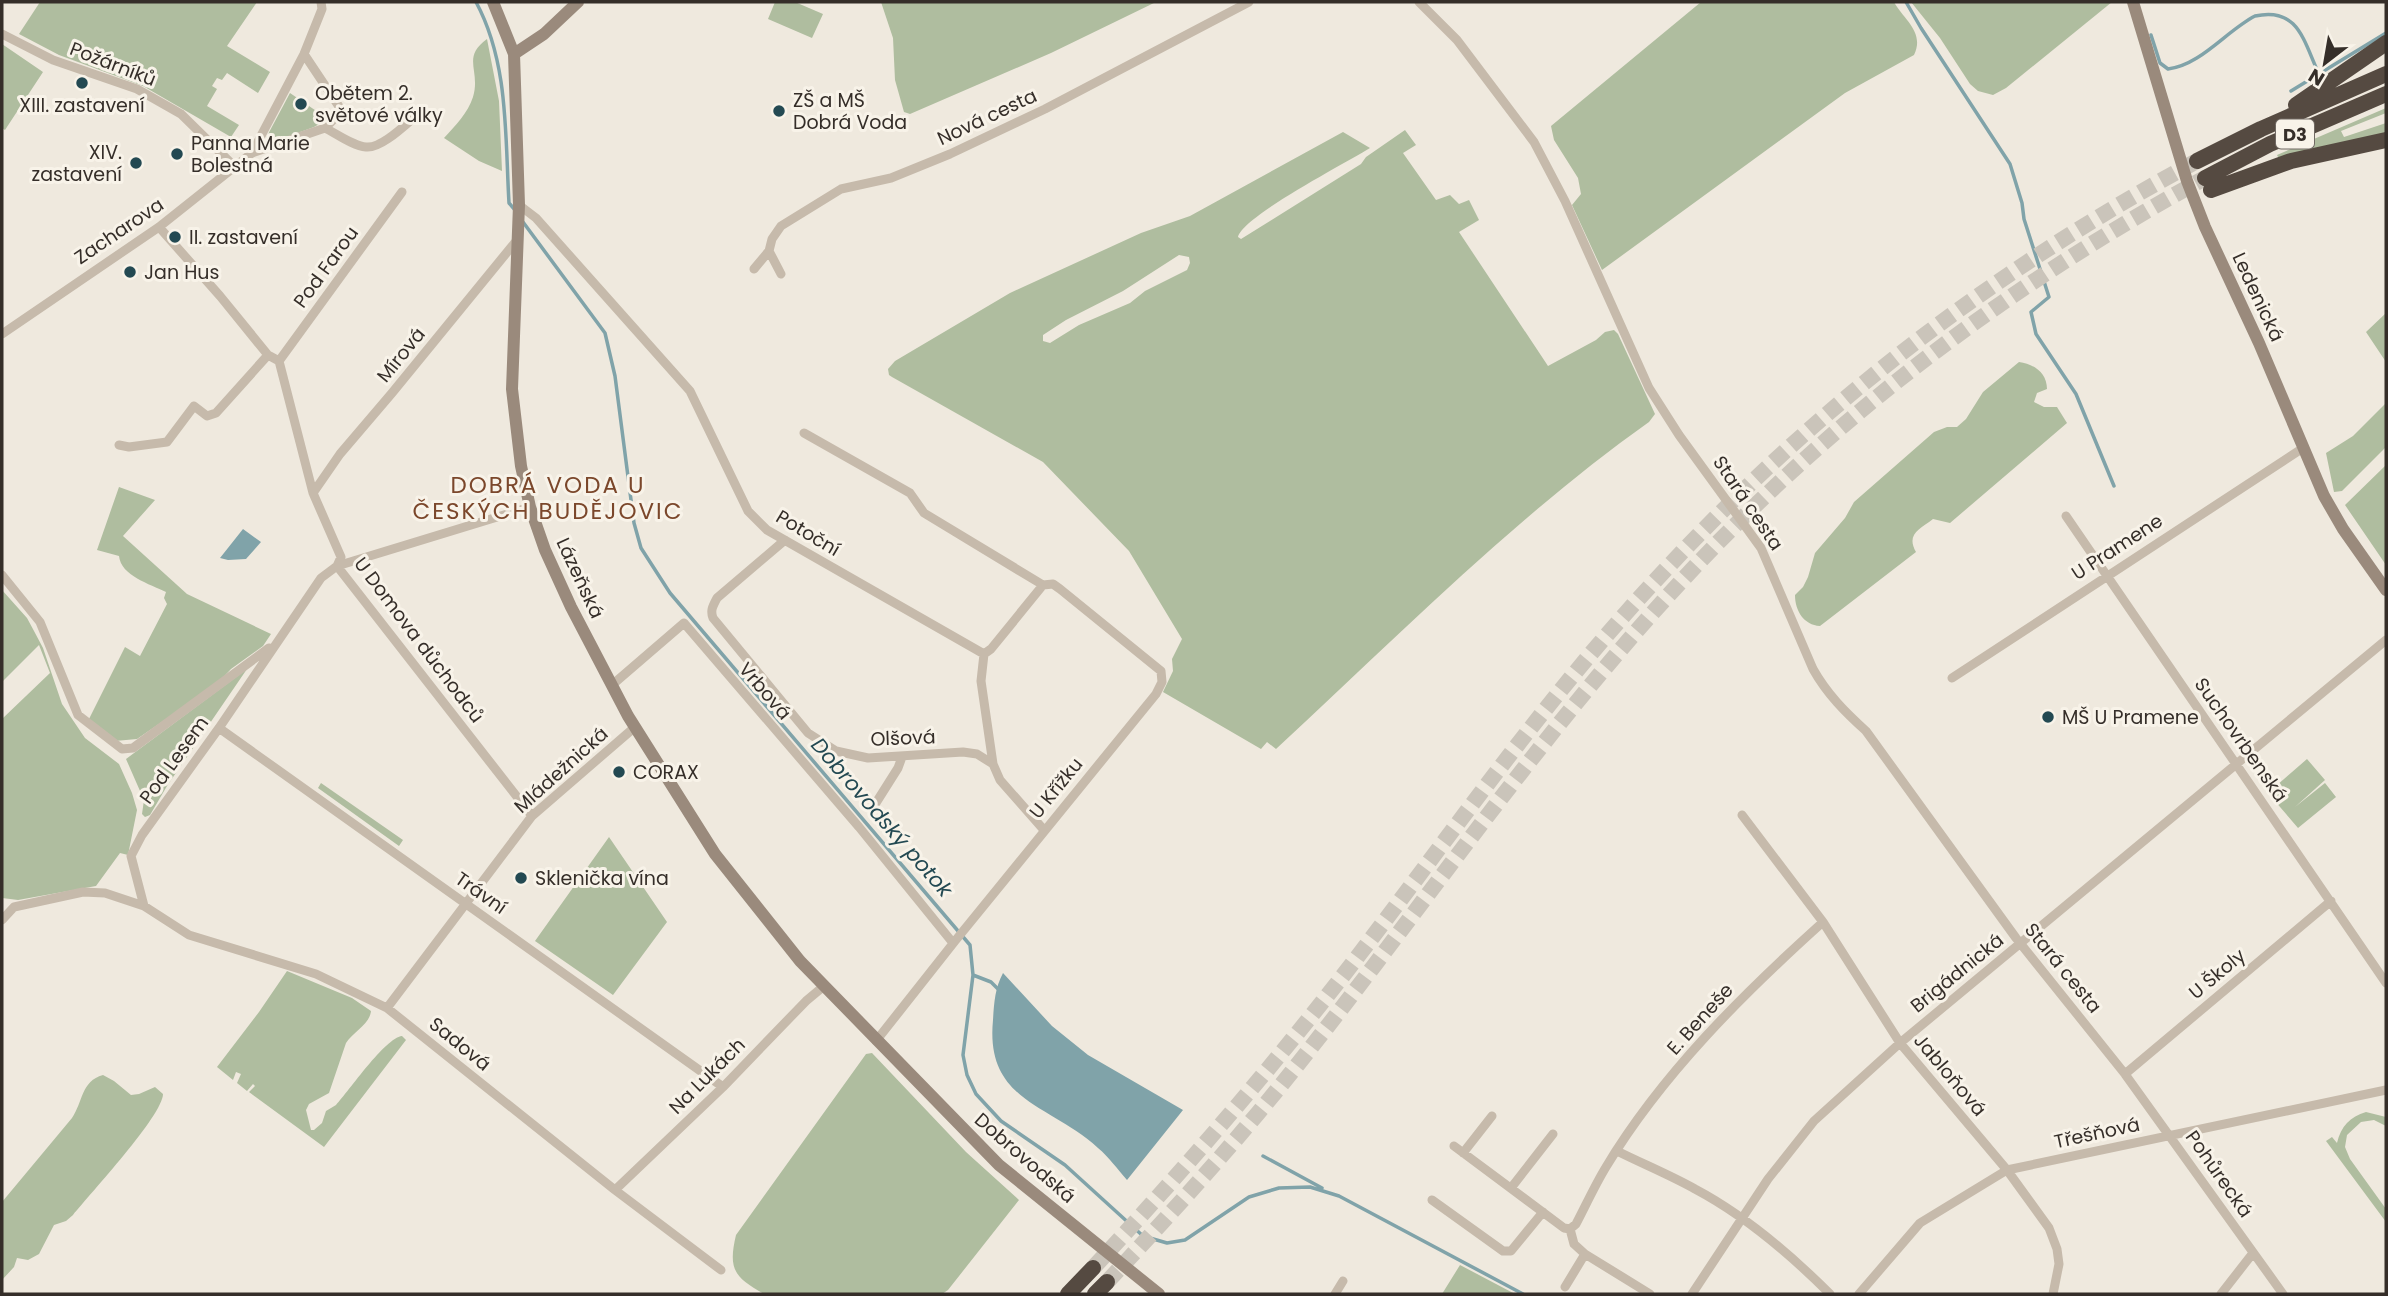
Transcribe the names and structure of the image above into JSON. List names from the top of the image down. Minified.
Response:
{"streets":{"highway":["D3"],"street":["Požárníků","Nová cesta","Zacharova","Pod Farou","Ledenická","Mírová","Stará cesta","Potoční","U Pramene","Lázeňská","U Domova důchodců","Vrbová","Olšová","Suchovrbenská","Pod Lesem","Mládežnická","U Křížku","Trávní","Brigádnická","U Školy","E. Beneše","Sadová","Jabloňová","Na Lukách","Třešňová","Dobrovodská","Pohůrecká"]},"crossings":[["Požárníků","Zacharova"],["Pod Farou","U Domova důchodců"],["Ledenická","U Pramene"],["Mírová","Lázeňská"],["Mírová","U Domova důchodců"],["Stará cesta","Brigádnická"],["Stará cesta","U Školy"],["Stará cesta","Pohůrecká"],["Potoční","Lázeňská"],["Potoční","Olšová"],["U Pramene","Suchovrbenská"],["Lázeňská","Vrbová"],["Lázeňská","Pod Lesem"],["Lázeňská","Mládežnická"],["Lázeňská","U Křížku"],["Lázeňská","Na Lukách"],["Lázeňská","Dobrovodská"],["U Domova důchodců","Pod Lesem"],["U Domova důchodců","Mládežnická"],["Vrbová","U Křížku"],["Suchovrbenská","Brigádnická"],["Suchovrbenská","U Školy"],["Pod Lesem","Trávní"],["Pod Lesem","Sadová"],["Mládežnická","Trávní"],["Mládežnická","Sadová"],["U Křížku","Dobrovodská"],["Trávní","Na Lukách"],["Brigádnická","Jabloňová"],["U Školy","Pohůrecká"],["E. Beneše","Jabloňová"],["Sadová","Na Lukách"],["Jabloňová","Třešňová"],["Třešňová","Pohůrecká"]],"districts":["DOBRÁ VODA U ČESKÝCH BUDĚJOVIC"],"water":["Dobrovodský potok"],"places":["XIII. zastavení","Obětem 2. světové války","ZŠ a MŠ Dobrá Voda","Panna Marie Bolestná","XIV. zastavení","II. zastavení","Jan Hus","MŠ U Pramene","CORAX","Sklenička vína"],"north":"bottom left"}
